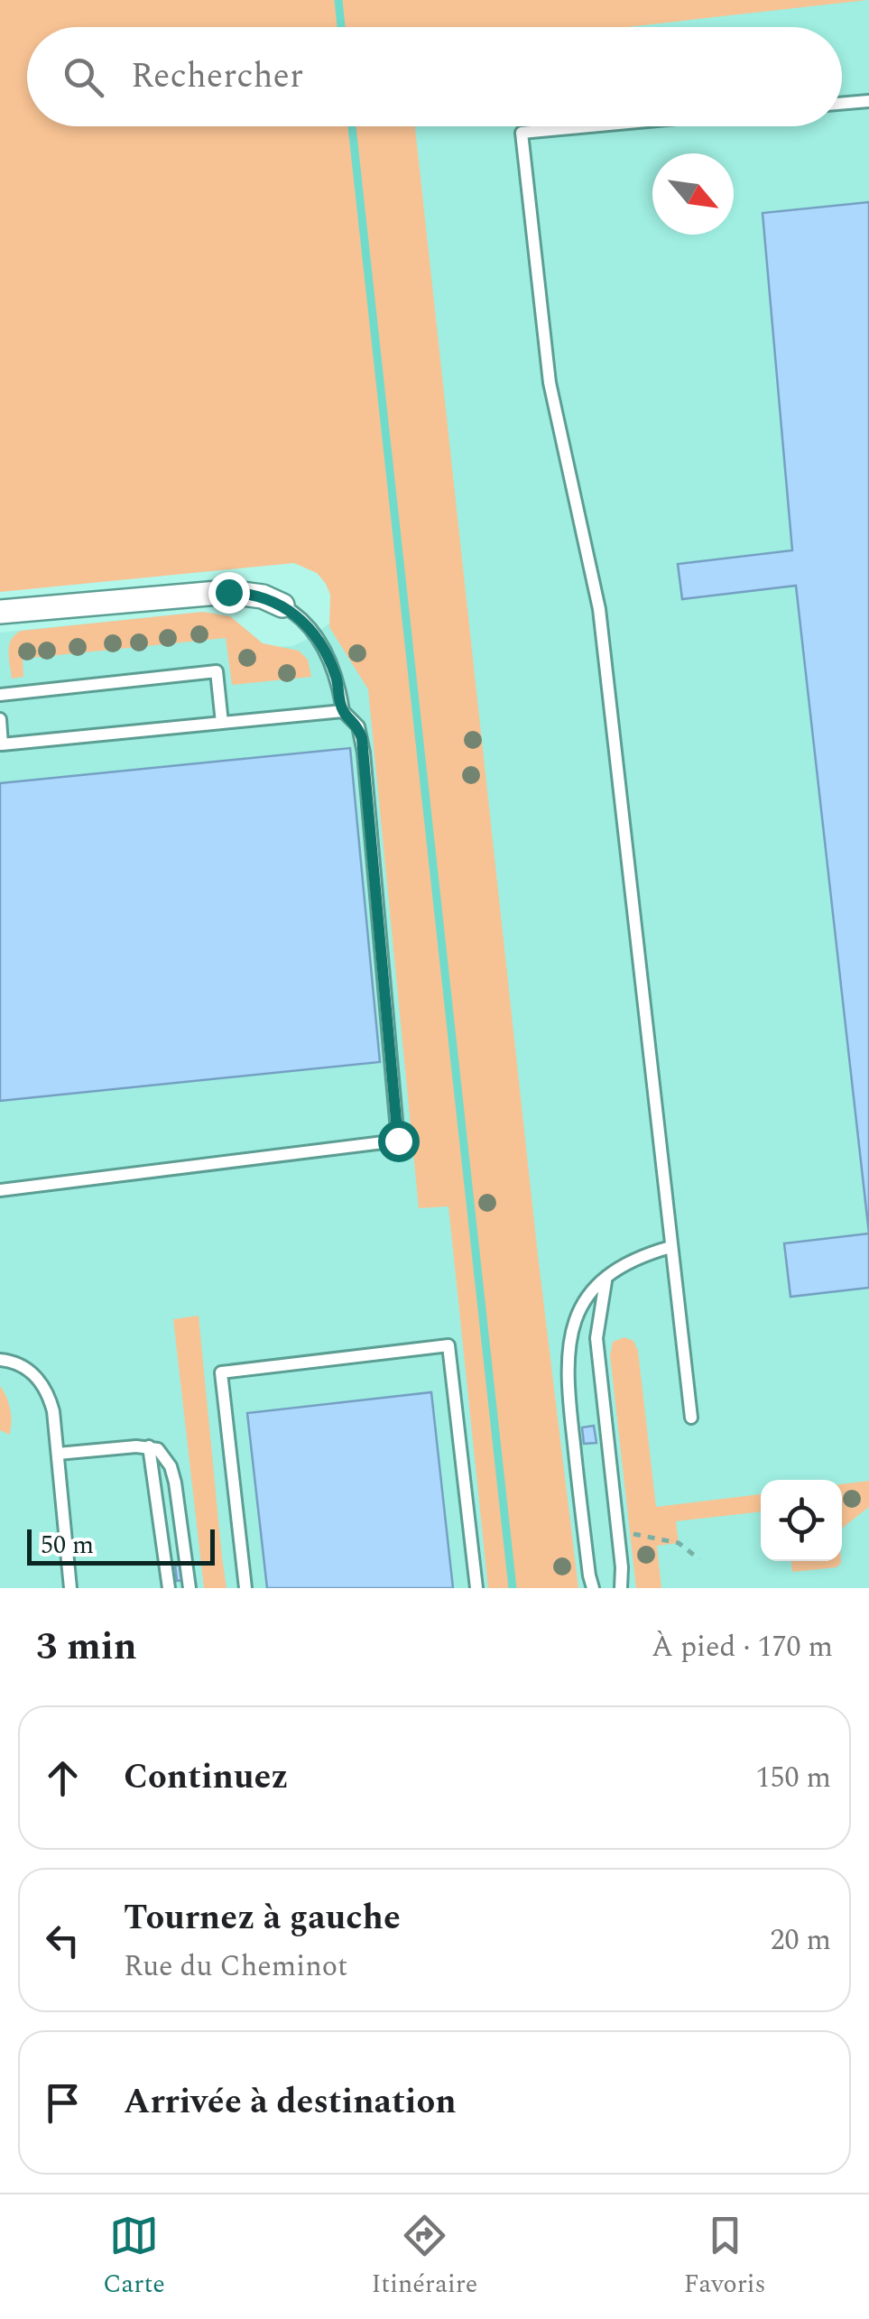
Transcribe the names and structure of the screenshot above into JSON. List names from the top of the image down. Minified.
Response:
{"scale_bar":"50 m","north":"bottom right","page":{"search":"Rechercher","scale":"50 m","heading":["3 min","À pied · 170 m"],"list":[["Continuez","150 m"],["Tournez à gauche","Rue du Cheminot","20 m"],"Arrivée à destination"],"nav":["Carte","Itinéraire","Favoris"]}}
